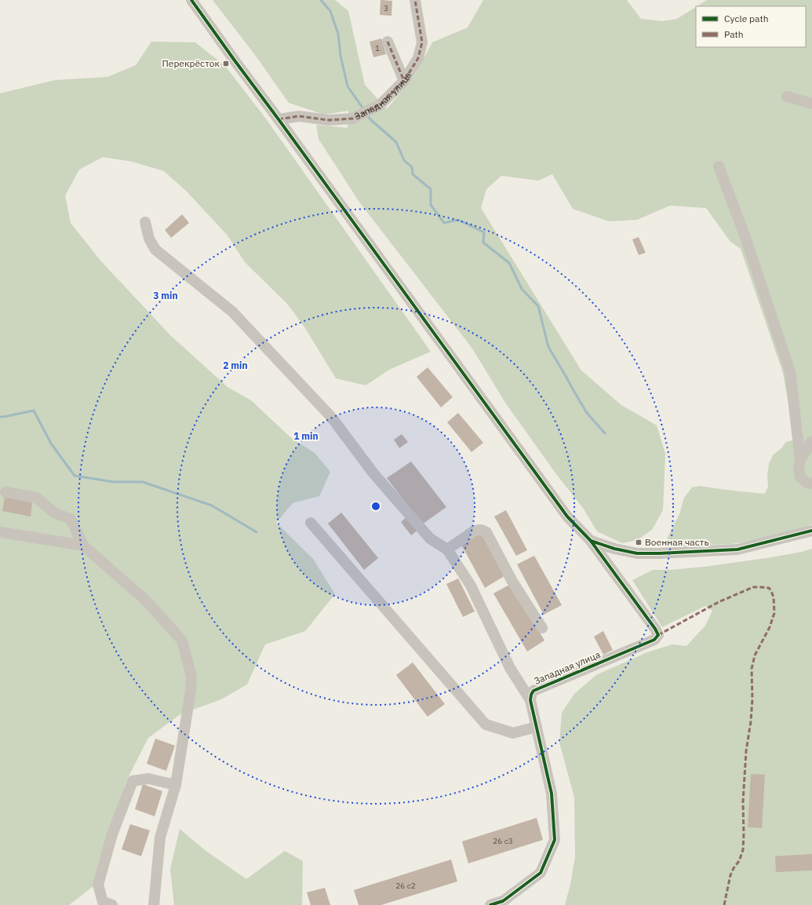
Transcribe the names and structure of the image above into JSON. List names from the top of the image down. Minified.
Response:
{"streets":{"street":["Западная улица"]},"places":{"transit":["Перекрёсток","Военная часть"]},"house_numbers":["3","1","26 с3","26 с2"],"legend":["Cycle path","Path"],"rings":["3 min","2 min","1 min"]}
